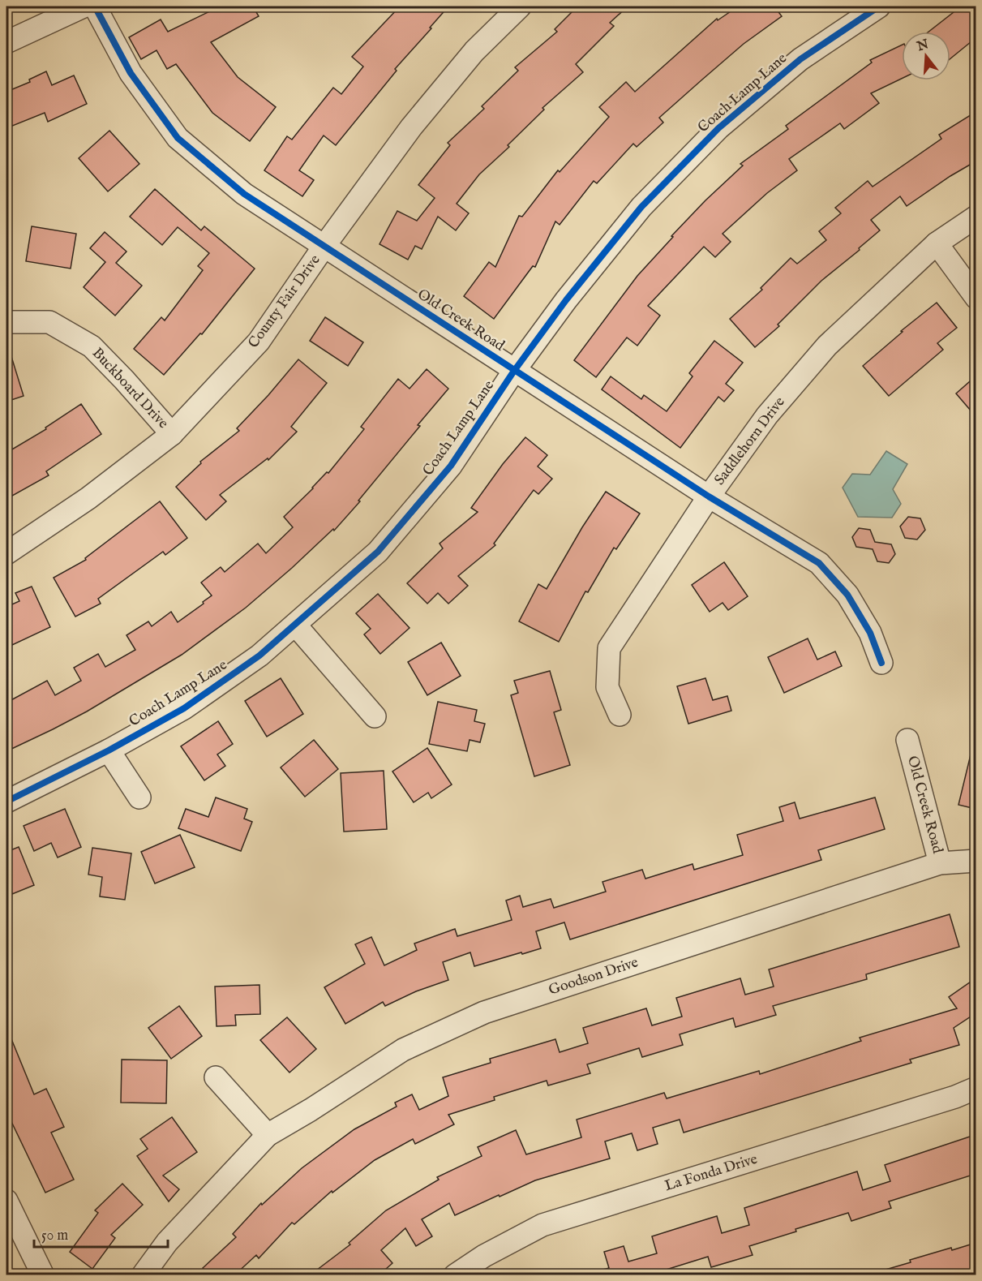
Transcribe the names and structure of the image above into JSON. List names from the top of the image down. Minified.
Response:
{"streets":{"street":["Coach Lamp Lane","County Fair Drive","Old Creek Road","Buckboard Drive","Saddlehorn Drive","Goodson Drive","La Fonda Drive"]},"crossings":[["Coach Lamp Lane","Old Creek Road"],["County Fair Drive","Old Creek Road"],["County Fair Drive","Buckboard Drive"],["Old Creek Road","Saddlehorn Drive"],["Old Creek Road","Goodson Drive"]],"scale_bar":"50 m","north":"top"}
